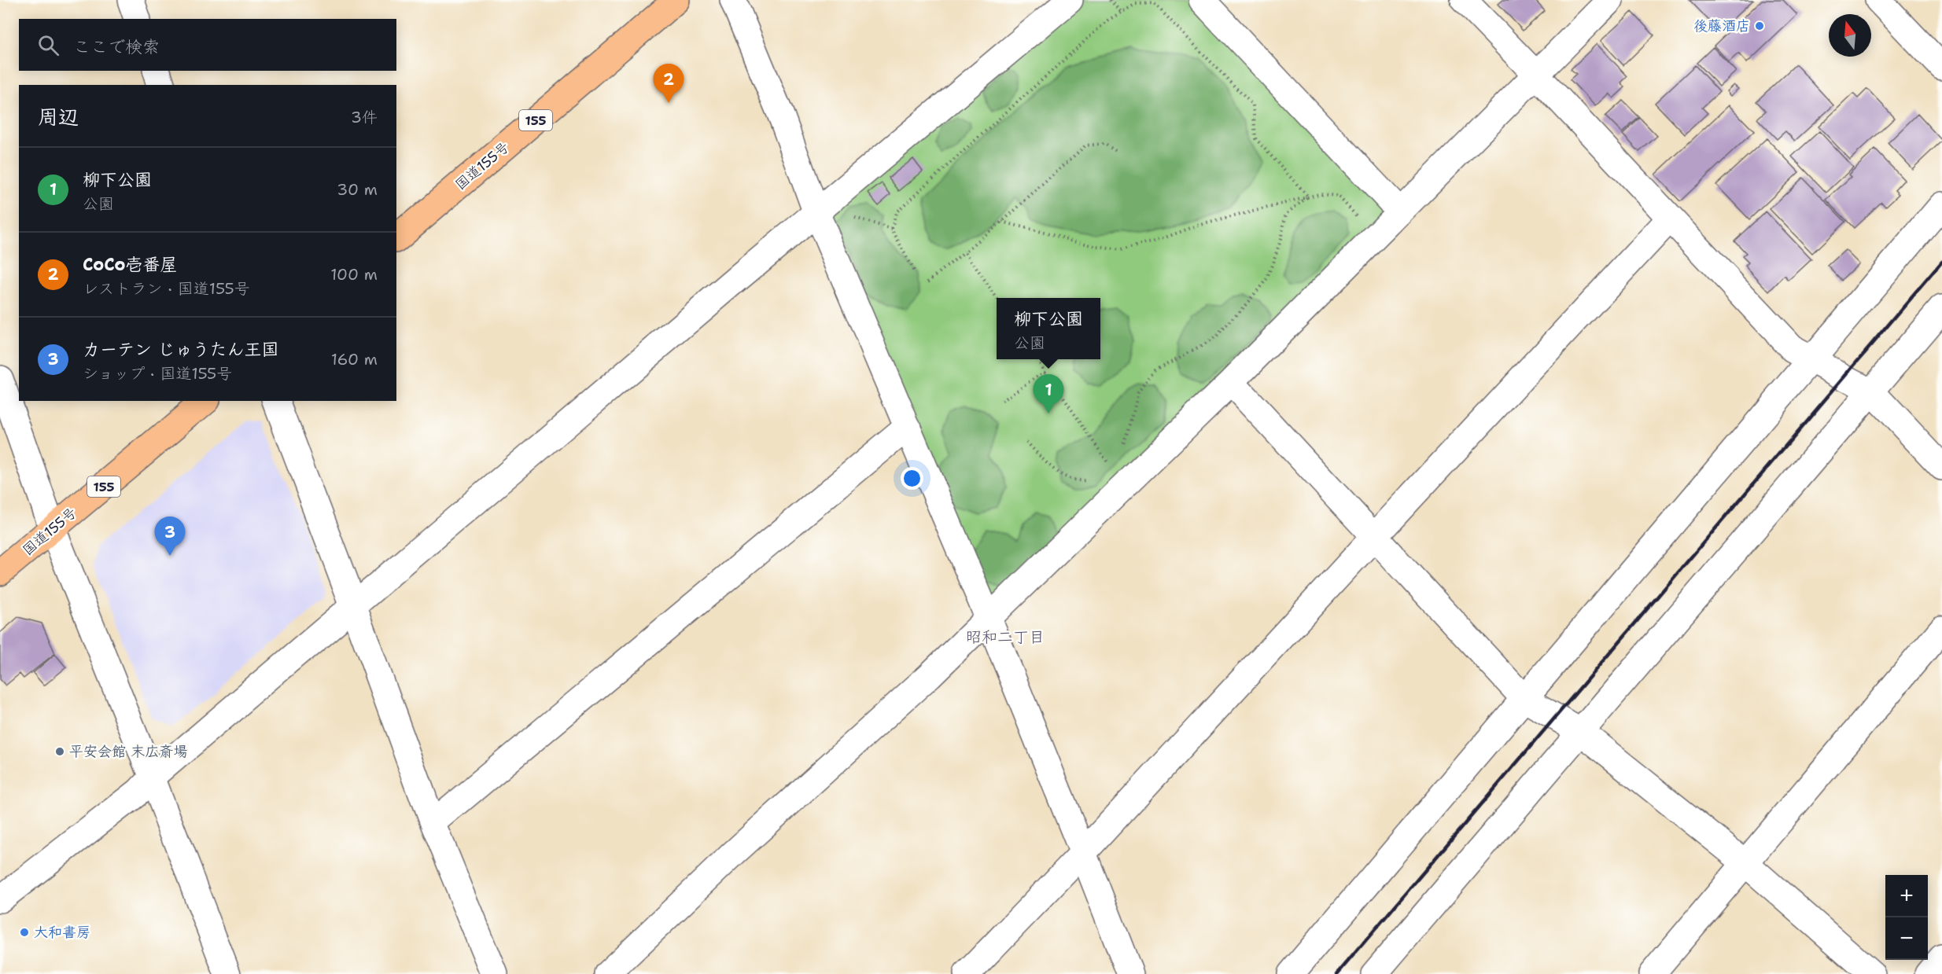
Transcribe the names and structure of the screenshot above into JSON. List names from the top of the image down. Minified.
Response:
{"streets":{"highway":["155","国道155号"]},"districts":["昭和二丁目"],"places":["後藤酒店","平安会館 末広斎場","大和書房"],"north":"top","page":{"search":"ここで検索","pins":["2","1","3"],"heading":["周辺","3件"],"list":[{"mark":"1","name":"柳下公園","note":"公園","value":"30 m"},{"mark":"2","name":"CoCo壱番屋","note":"レストラン · 国道155号","value":"100 m"},{"mark":"3","name":"カーテン じゅうたん王国","note":"ショップ · 国道155号","value":"160 m"}],"popup":["柳下公園","公園"],"map_buttons":["+","−"]}}
